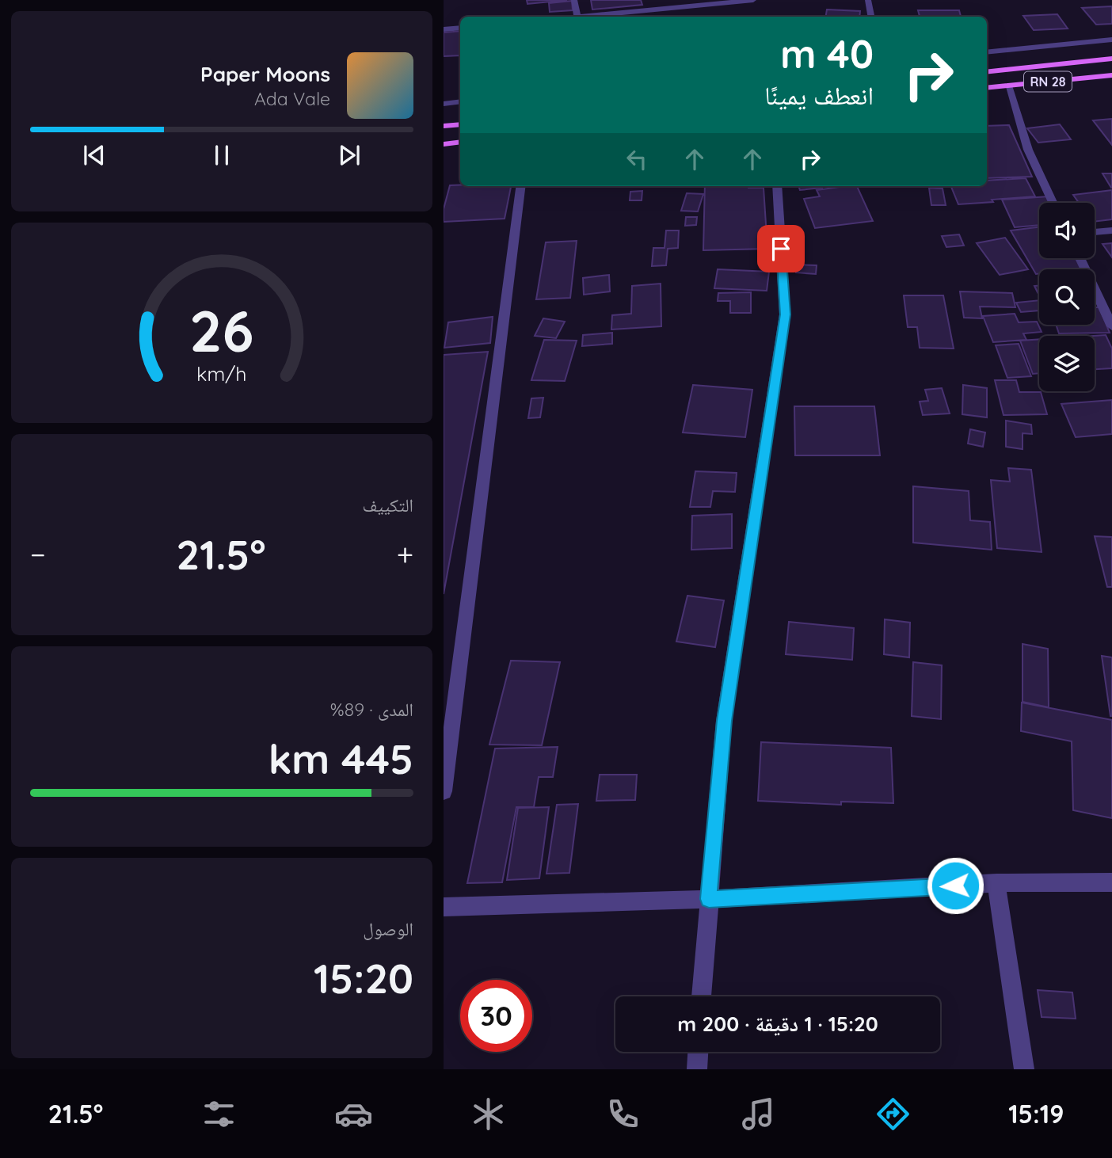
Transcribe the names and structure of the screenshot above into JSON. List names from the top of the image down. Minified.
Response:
{"streets":{"main road":["RN 28"]},"page":{"turn":["40 m","انعطف يمينًا"],"song":["Paper Moons","Ada Vale"],"tile":["التكييف",["المدى · 89%","445 km"],["الوصول","15:20"]],"heat":["−","21.5°","+"],"limit":"30","trip":"15:20 · 1 دقيقة · 200 m","tabs":["15:19","21.5°"],"gauge":["26","km/h"]}}
